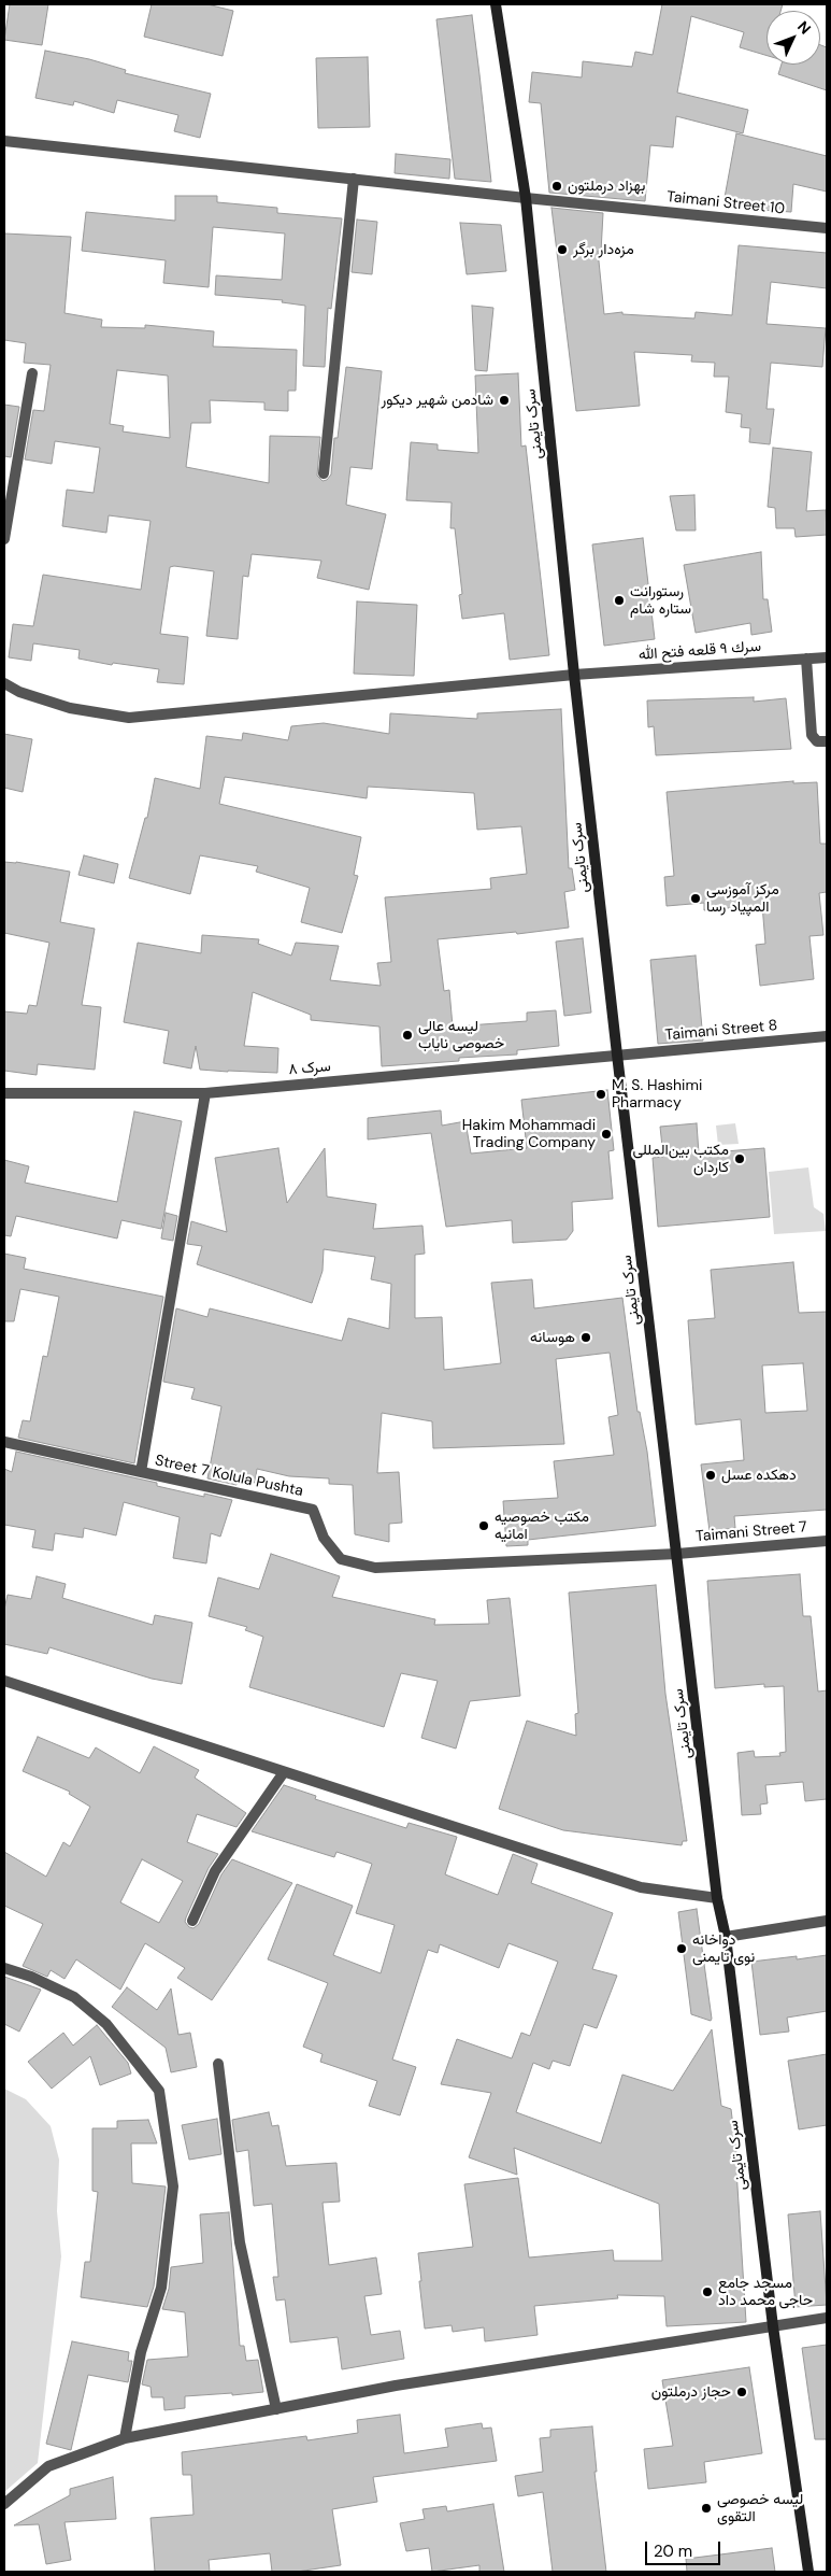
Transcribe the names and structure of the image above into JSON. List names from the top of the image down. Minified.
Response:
{"streets":{"main road":["سرک تایمنی"],"street":["Taimani Street 10","سرك ٩ قلعه فتح الله","Taimani Street 8","سرک ۸","Street 7 Kolula Pushta","Taimani Street 7"]},"crossings":[["Taimani Street 10","سرک تایمنی"],["سرک تایمنی","سرك ٩ قلعه فتح الله"],["سرک تایمنی","Taimani Street 8"],["سرک تایمنی","سرک ۸"],["سرک تایمنی","Street 7 Kolula Pushta"],["سرک تایمنی","Taimani Street 7"],["Taimani Street 8","سرک ۸"],["Street 7 Kolula Pushta","Taimani Street 7"]],"places":["بهزاد درملتون","مزه‌دار برگر","شادمن شهیر دیکور","رستورانت ستاره شام","مرکز آموزسی المپیاد رسا","لیسه عالی خصوصی نایاب","M. S. Hashimi Pharmacy","Hakim Mohammadi Trading Company","مکتب بین‌المللی کاردان","هوسانه","دهکده عسل","مکتب خصوصیه امانیه","دواخانه نوی تایمنی","مسجد جامع حاجی محمد داد","حجاز درملتون","لیسه خصوصی التقوی"],"scale_bar":"20 m","north":"top right"}
